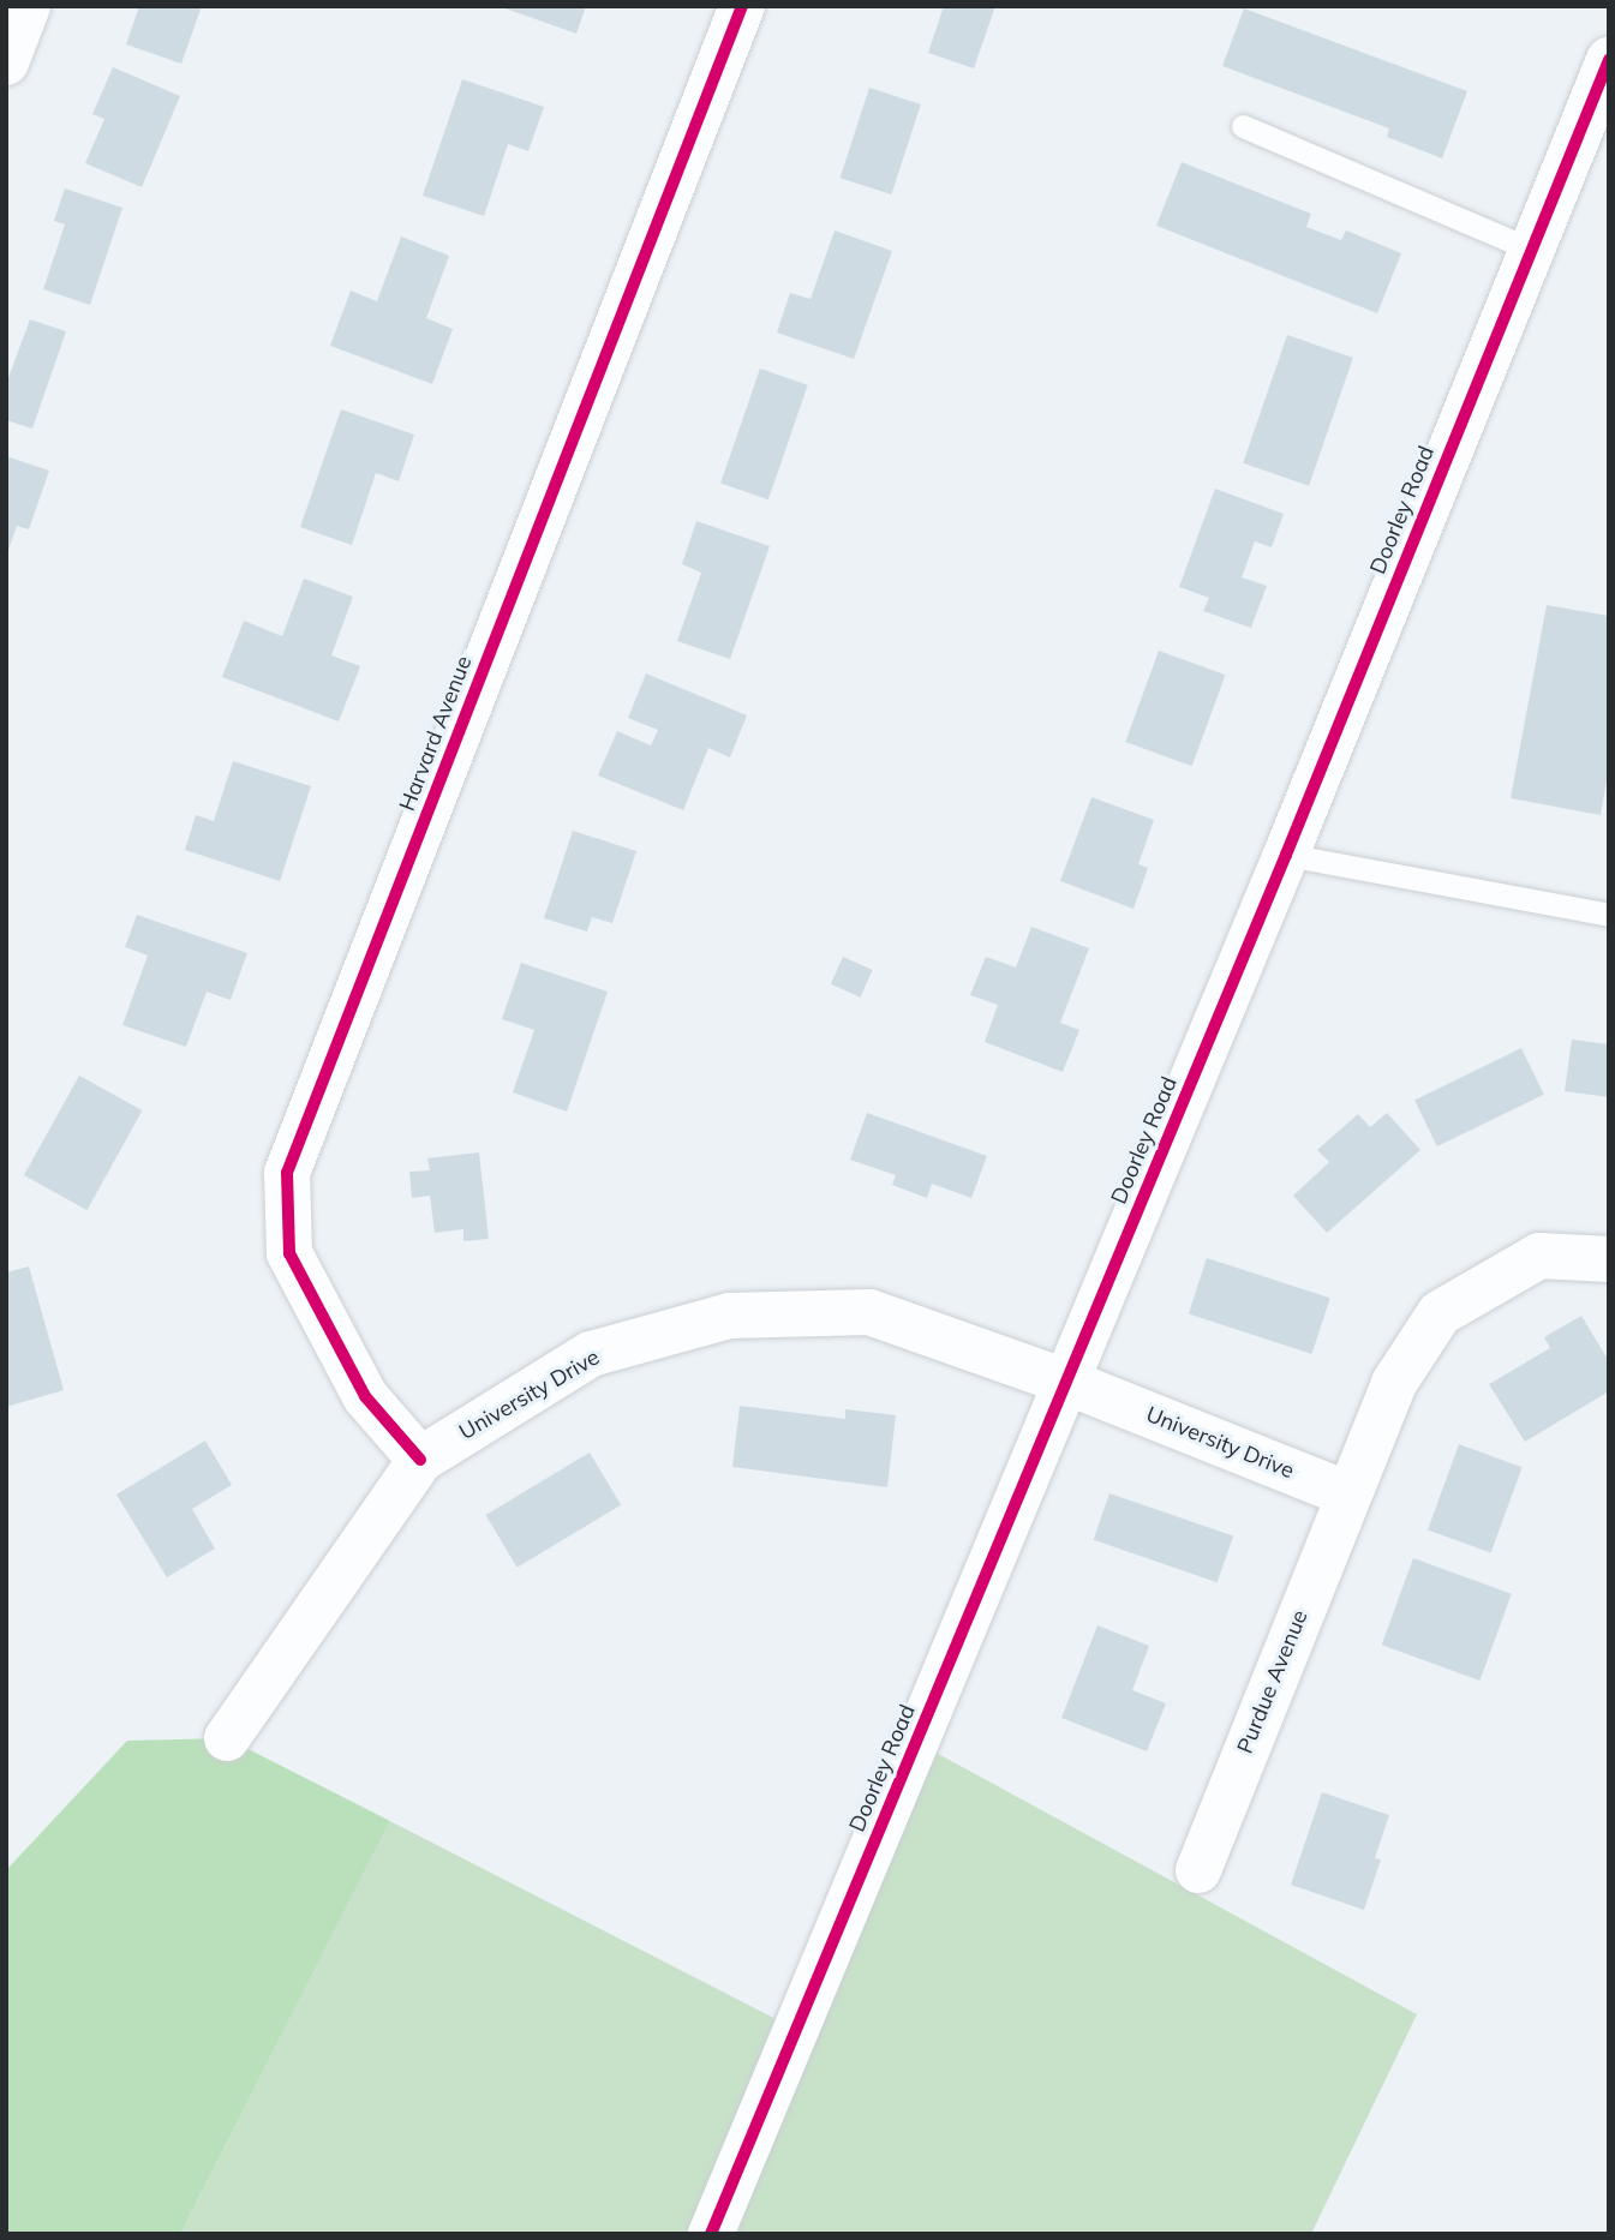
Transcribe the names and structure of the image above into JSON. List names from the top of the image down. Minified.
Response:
{"streets":{"street":["Doorley Road","Harvard Avenue","University Drive","Purdue Avenue"]},"crossings":[["Doorley Road","University Drive"],["Harvard Avenue","University Drive"],["University Drive","Purdue Avenue"]]}
